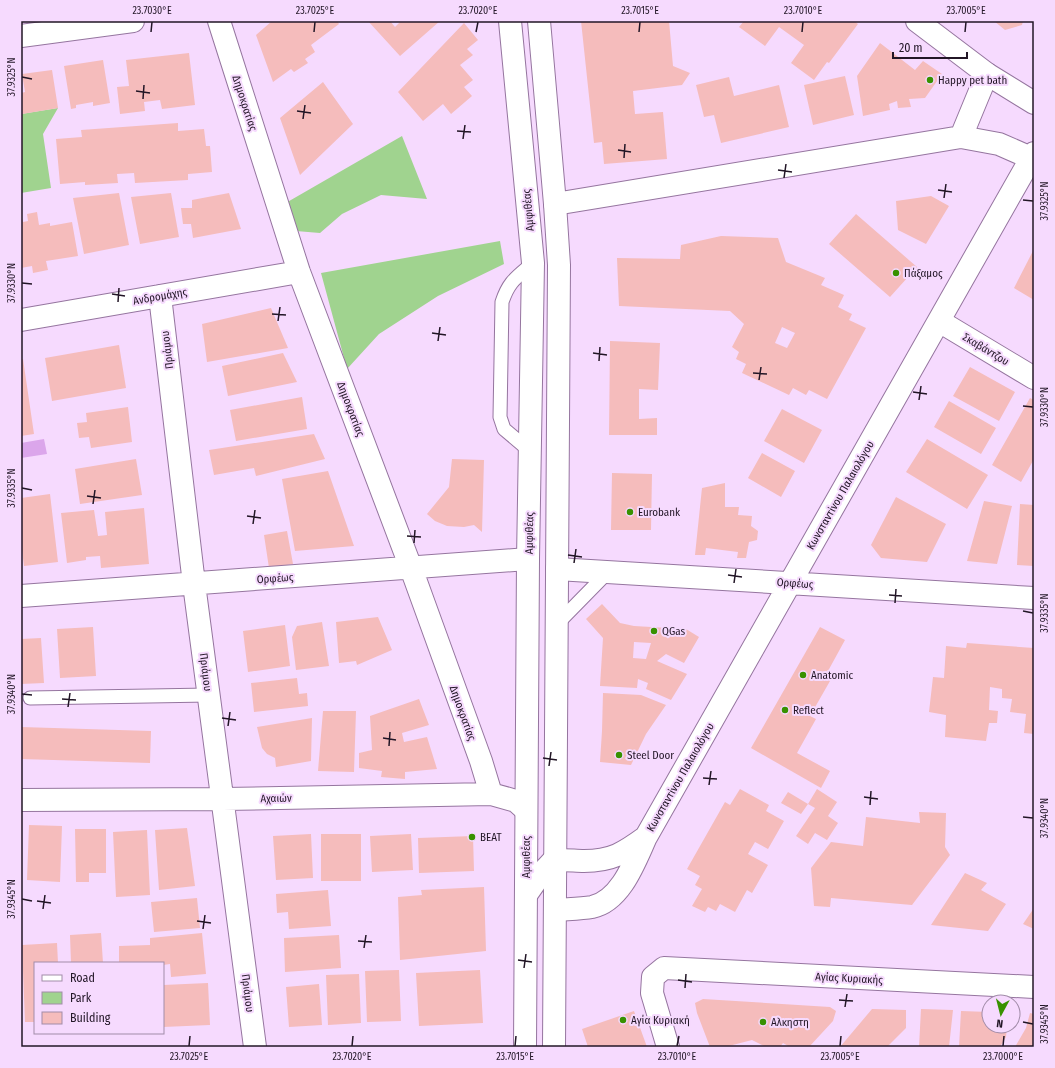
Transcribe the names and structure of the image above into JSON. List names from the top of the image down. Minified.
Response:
{"streets":{"street":["Δημοκρατίας","Αμφιθέας","Ανδρομάχης","Σκαβάντζου","Πριάμου","Κωνσταντίνου Παλαιολόγου","Ορφέως","Αχαιών","Αγίας Κυριακής"]},"crossings":[["Δημοκρατίας","Ανδρομάχης"],["Δημοκρατίας","Ορφέως"],["Δημοκρατίας","Αχαιών"],["Αμφιθέας","Ορφέως"],["Αμφιθέας","Αχαιών"],["Ανδρομάχης","Πριάμου"],["Σκαβάντζου","Κωνσταντίνου Παλαιολόγου"],["Πριάμου","Ορφέως"],["Πριάμου","Αχαιών"],["Κωνσταντίνου Παλαιολόγου","Ορφέως"]],"places":["Happy pet bath","Πάξαμος","Eurobank","QGas","Anatomic","Reflect","Steel Door","ΒΕΑΤ","Αγία Κυριακή","Αλκηστη"],"legend":["Road","Park","Building"],"scale_bar":"20 m","north":"bottom","coordinates":["23.7030°E","23.7025°E","23.7020°E","23.7015°E","23.7010°E","23.7005°E","37.9325°N","37.9330°N","37.9335°N","37.9340°N","37.9345°N","23.7000°E"]}
